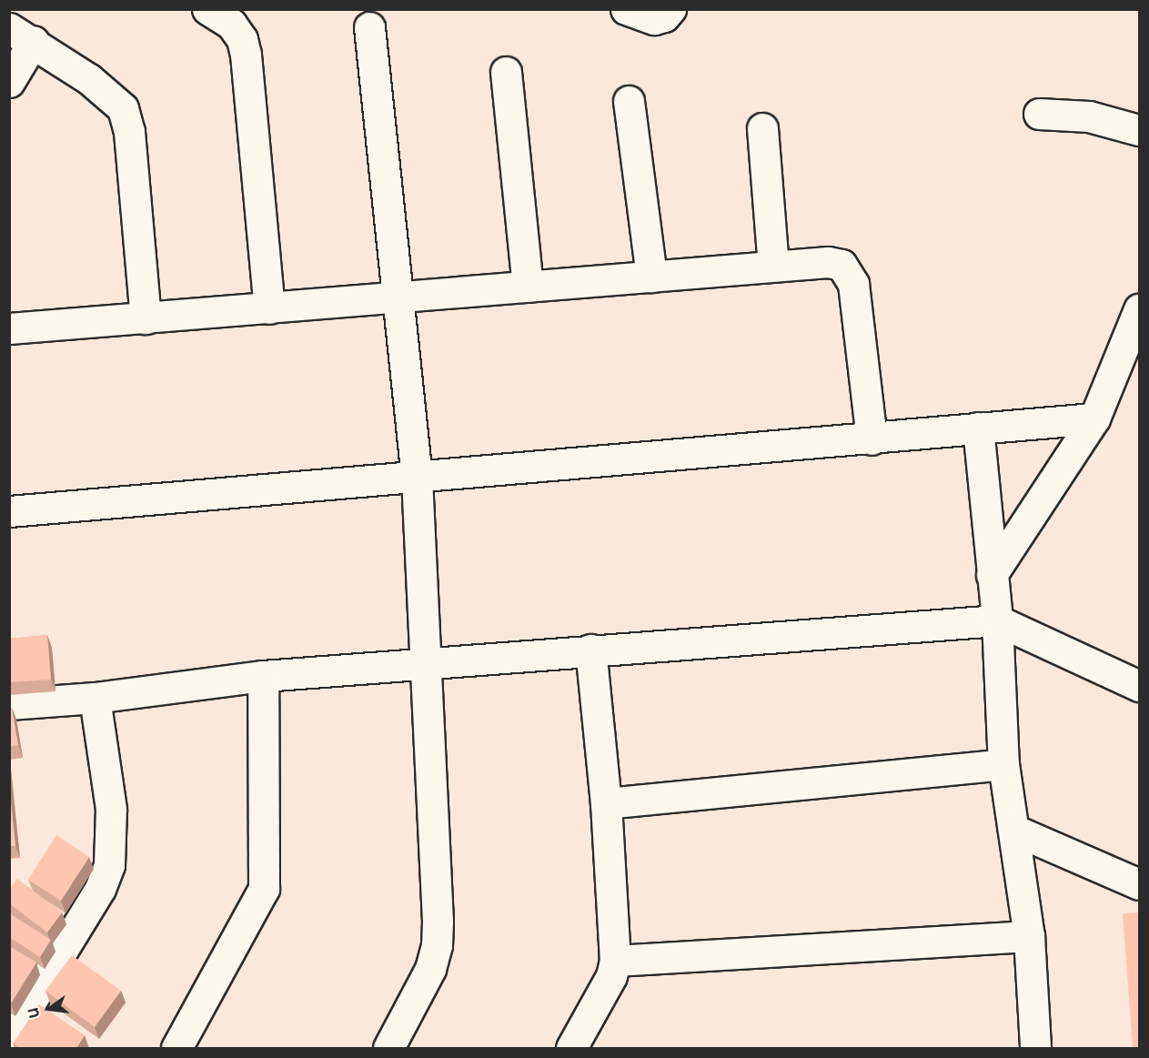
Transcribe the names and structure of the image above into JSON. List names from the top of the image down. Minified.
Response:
{"north":"left"}
